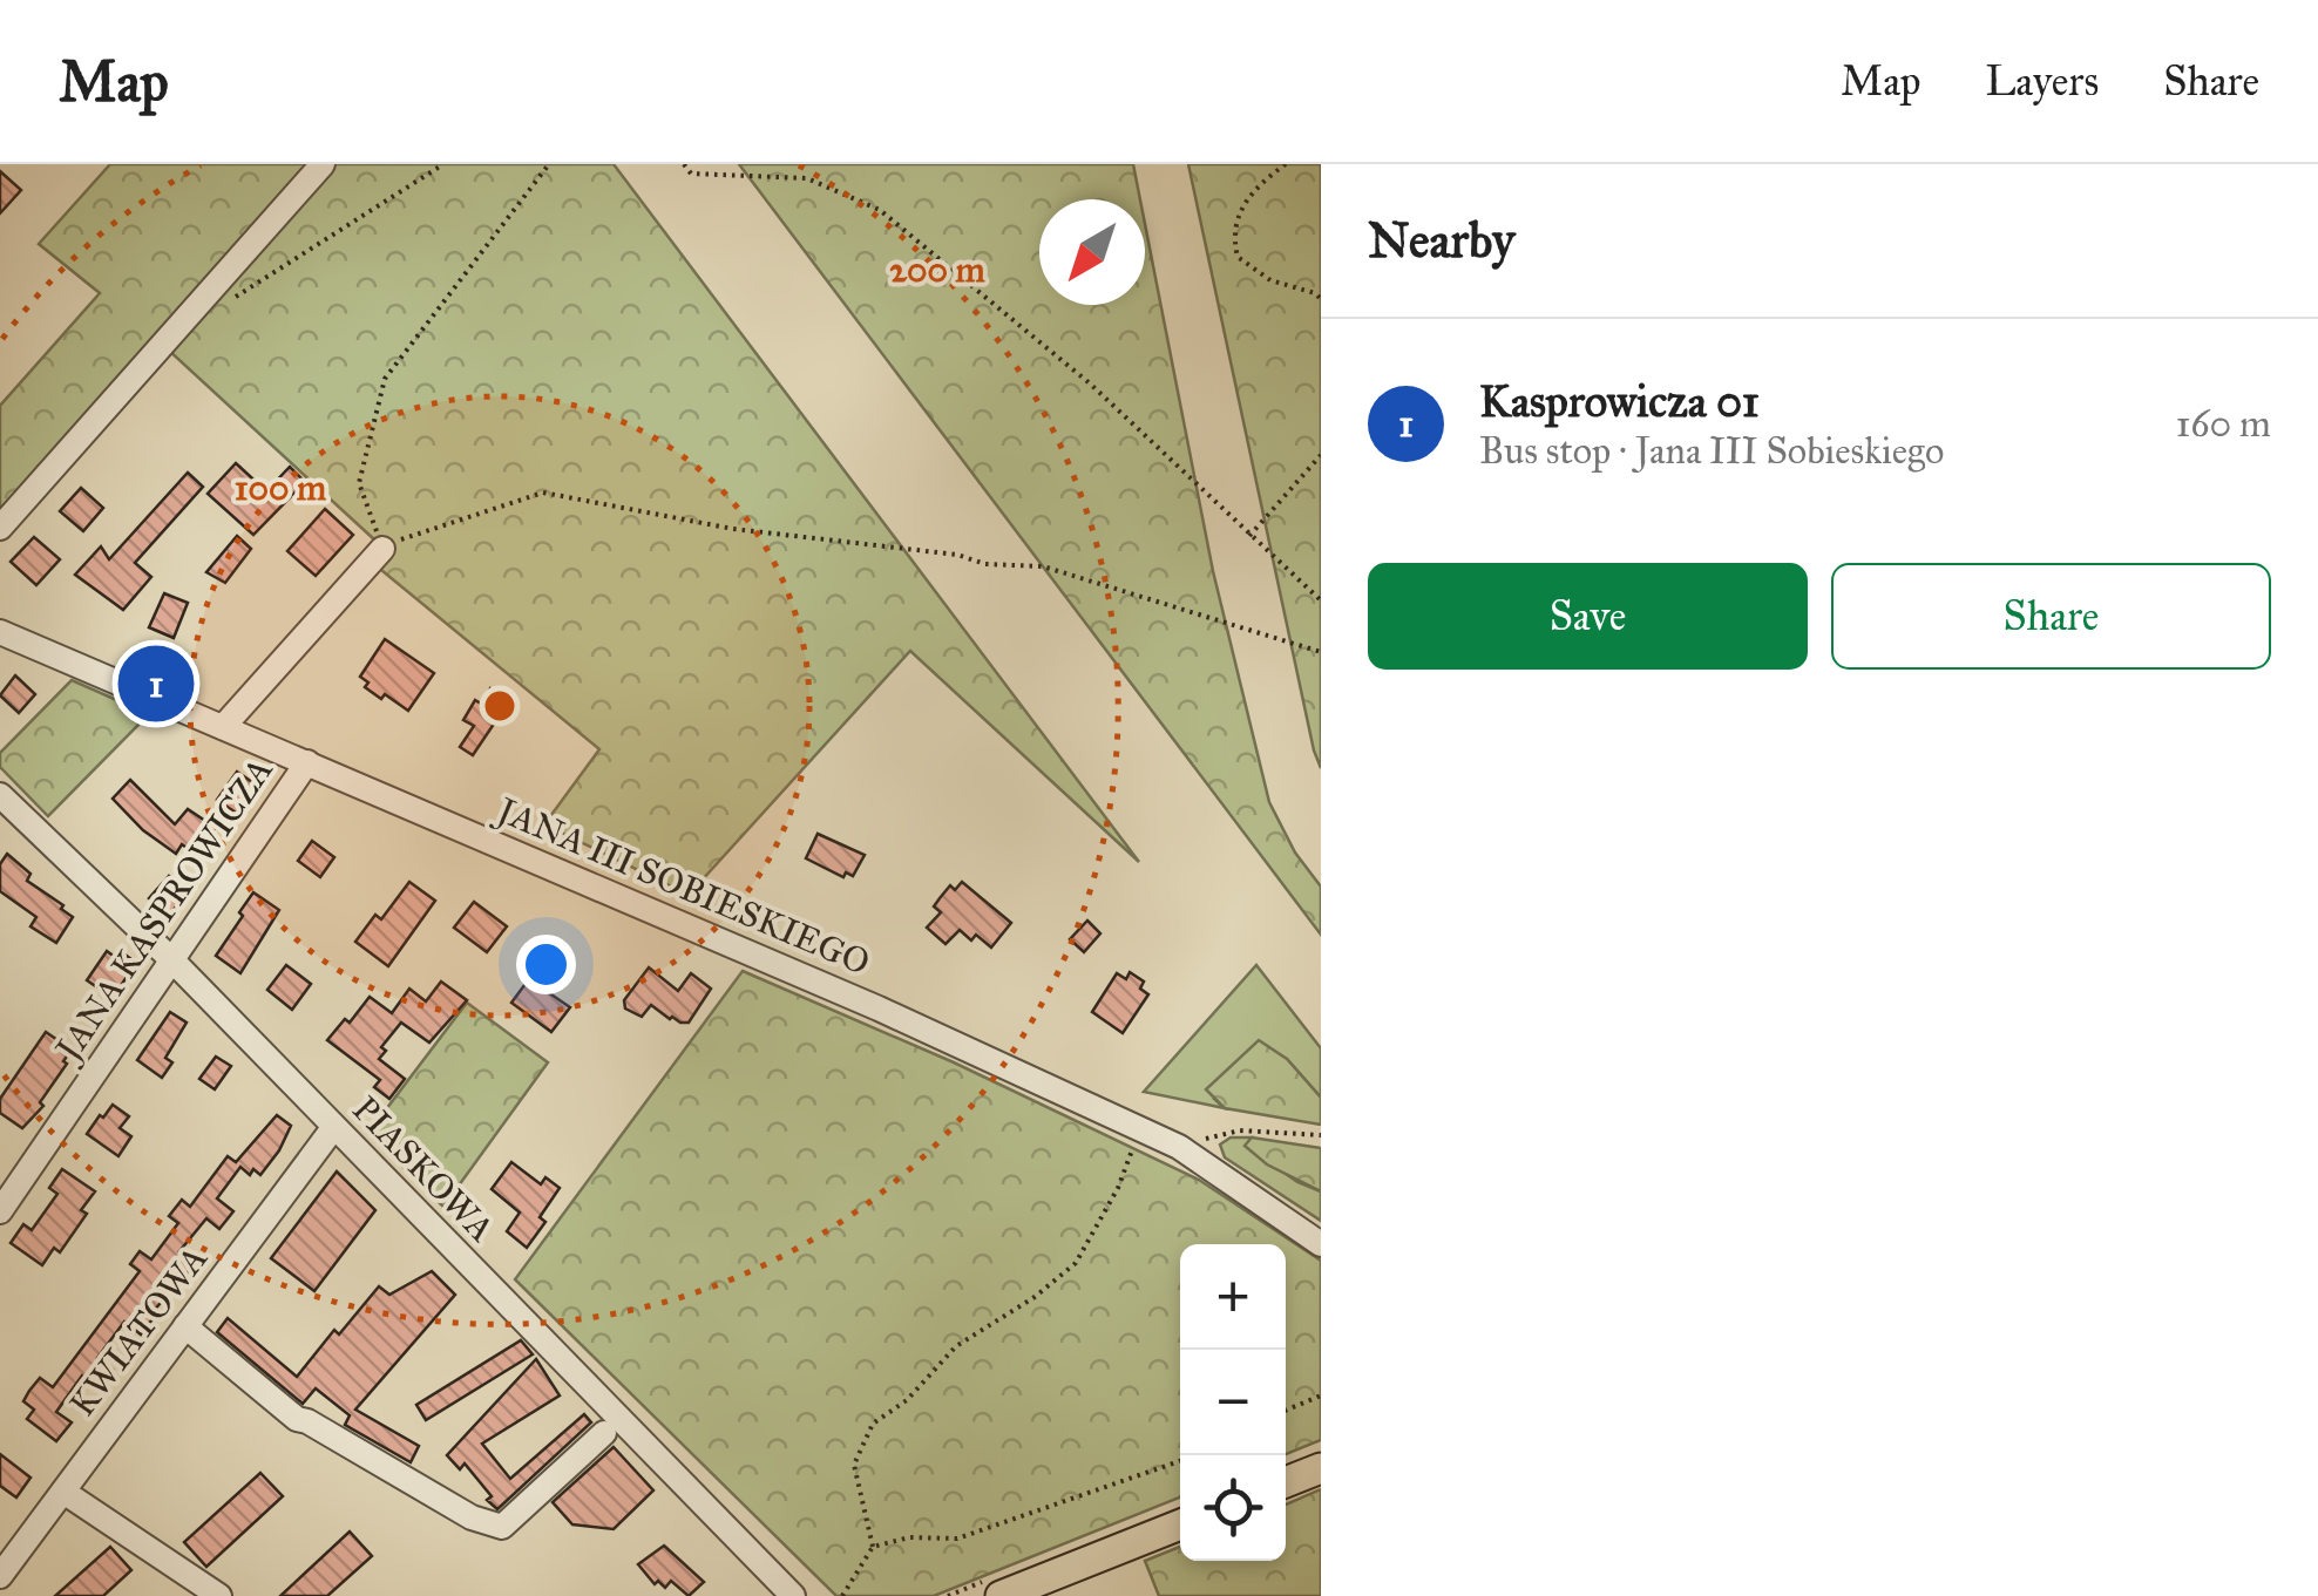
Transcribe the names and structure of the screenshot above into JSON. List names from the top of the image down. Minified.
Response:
{"streets":{"street":["JANA III SOBIESKIEGO","JANA KASPROWICZA","PIASKOWA","KWIATOWA"]},"crossings":[["JANA III SOBIESKIEGO","JANA KASPROWICZA"],["JANA KASPROWICZA","PIASKOWA"],["PIASKOWA","KWIATOWA"]],"north":"bottom left","page":{"header":"Map","nav":["Map","Layers","Share"],"heading":"Nearby","list":[{"mark":"1","name":"Kasprowicza 01","note":"Bus stop · Jana III Sobieskiego","value":"160 m"}],"buttons":["Save","Share"],"pins":"1","map_buttons":["+","−"]},"rings":["200 m","100 m"]}
